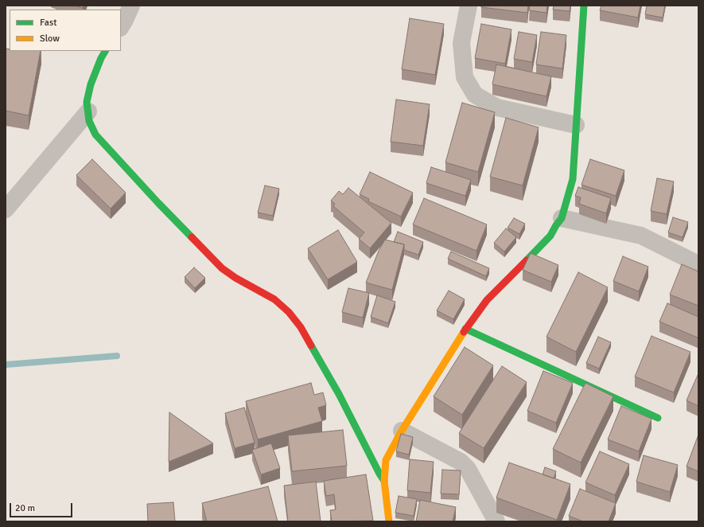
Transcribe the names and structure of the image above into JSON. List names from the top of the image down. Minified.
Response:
{"legend":["Fast","Slow"],"scale_bar":"20 m"}
